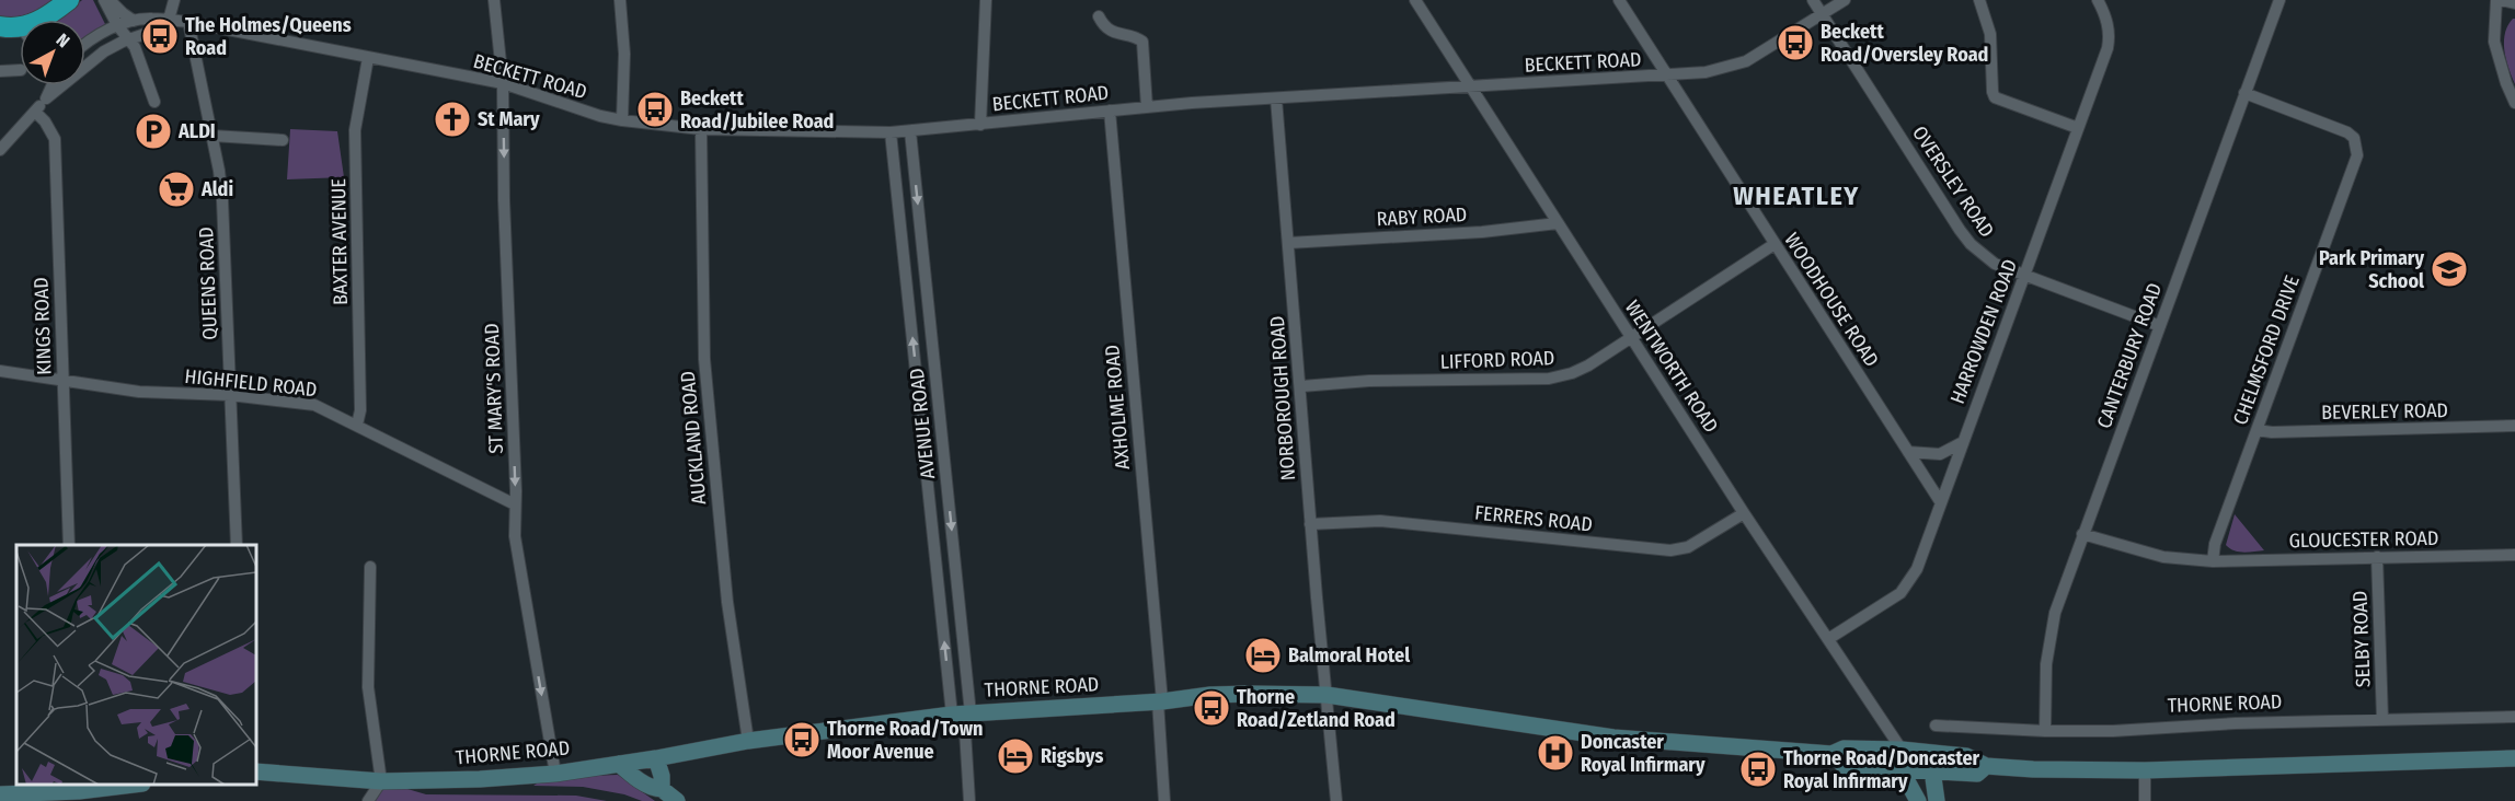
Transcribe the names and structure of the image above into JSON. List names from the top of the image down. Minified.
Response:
{"streets":{"street":["BECKETT ROAD","OVERSLEY ROAD","RABY ROAD","BAXTER AVENUE","QUEENS ROAD","WOODHOUSE ROAD","KINGS ROAD","HARROWDEN ROAD","CHELMSFORD DRIVE","CANTERBURY ROAD","LIFFORD ROAD","WENTWORTH ROAD","HIGHFIELD ROAD","ST MARY'S ROAD","NORBOROUGH ROAD","AXHOLME ROAD","BEVERLEY ROAD","AVENUE ROAD","AUCKLAND ROAD","FERRERS ROAD","GLOUCESTER ROAD","SELBY ROAD","THORNE ROAD"]},"crossings":[["BECKETT ROAD","OVERSLEY ROAD"],["BECKETT ROAD","BAXTER AVENUE"],["BECKETT ROAD","QUEENS ROAD"],["BECKETT ROAD","WOODHOUSE ROAD"],["BECKETT ROAD","WENTWORTH ROAD"],["BECKETT ROAD","ST MARY'S ROAD"],["BECKETT ROAD","NORBOROUGH ROAD"],["BECKETT ROAD","AXHOLME ROAD"],["BECKETT ROAD","AVENUE ROAD"],["BECKETT ROAD","AUCKLAND ROAD"],["OVERSLEY ROAD","HARROWDEN ROAD"],["OVERSLEY ROAD","CANTERBURY ROAD"],["RABY ROAD","WENTWORTH ROAD"],["RABY ROAD","NORBOROUGH ROAD"],["BAXTER AVENUE","HIGHFIELD ROAD"],["QUEENS ROAD","HIGHFIELD ROAD"],["WOODHOUSE ROAD","HARROWDEN ROAD"],["WOODHOUSE ROAD","LIFFORD ROAD"],["KINGS ROAD","HIGHFIELD ROAD"],["HARROWDEN ROAD","WENTWORTH ROAD"],["CHELMSFORD DRIVE","CANTERBURY ROAD"],["CHELMSFORD DRIVE","BEVERLEY ROAD"],["CHELMSFORD DRIVE","GLOUCESTER ROAD"],["CANTERBURY ROAD","THORNE ROAD"],["LIFFORD ROAD","WENTWORTH ROAD"],["LIFFORD ROAD","NORBOROUGH ROAD"],["WENTWORTH ROAD","FERRERS ROAD"],["WENTWORTH ROAD","THORNE ROAD"],["HIGHFIELD ROAD","ST MARY'S ROAD"],["ST MARY'S ROAD","THORNE ROAD"],["NORBOROUGH ROAD","FERRERS ROAD"],["NORBOROUGH ROAD","THORNE ROAD"],["AXHOLME ROAD","THORNE ROAD"],["AVENUE ROAD","THORNE ROAD"],["AUCKLAND ROAD","THORNE ROAD"],["GLOUCESTER ROAD","SELBY ROAD"],["SELBY ROAD","THORNE ROAD"]],"one_way":["ST MARY'S ROAD"],"districts":["WHEATLEY"],"places":{"bus stop":["The Holmes/Queens Road","Beckett Road/Oversley Road","Beckett Road/Jubilee Road","Thorne Road/Zetland Road","Thorne Road/Town Moor Avenue","Thorne Road/Doncaster Royal Infirmary"],"church":["St Mary"],"parking":["ALDI"],"supermarket":["Aldi"],"school or university":["Park Primary School"],"hotel":["Balmoral Hotel","Rigsbys"],"hospital":["Doncaster Royal Infirmary"]},"north":"top right"}
